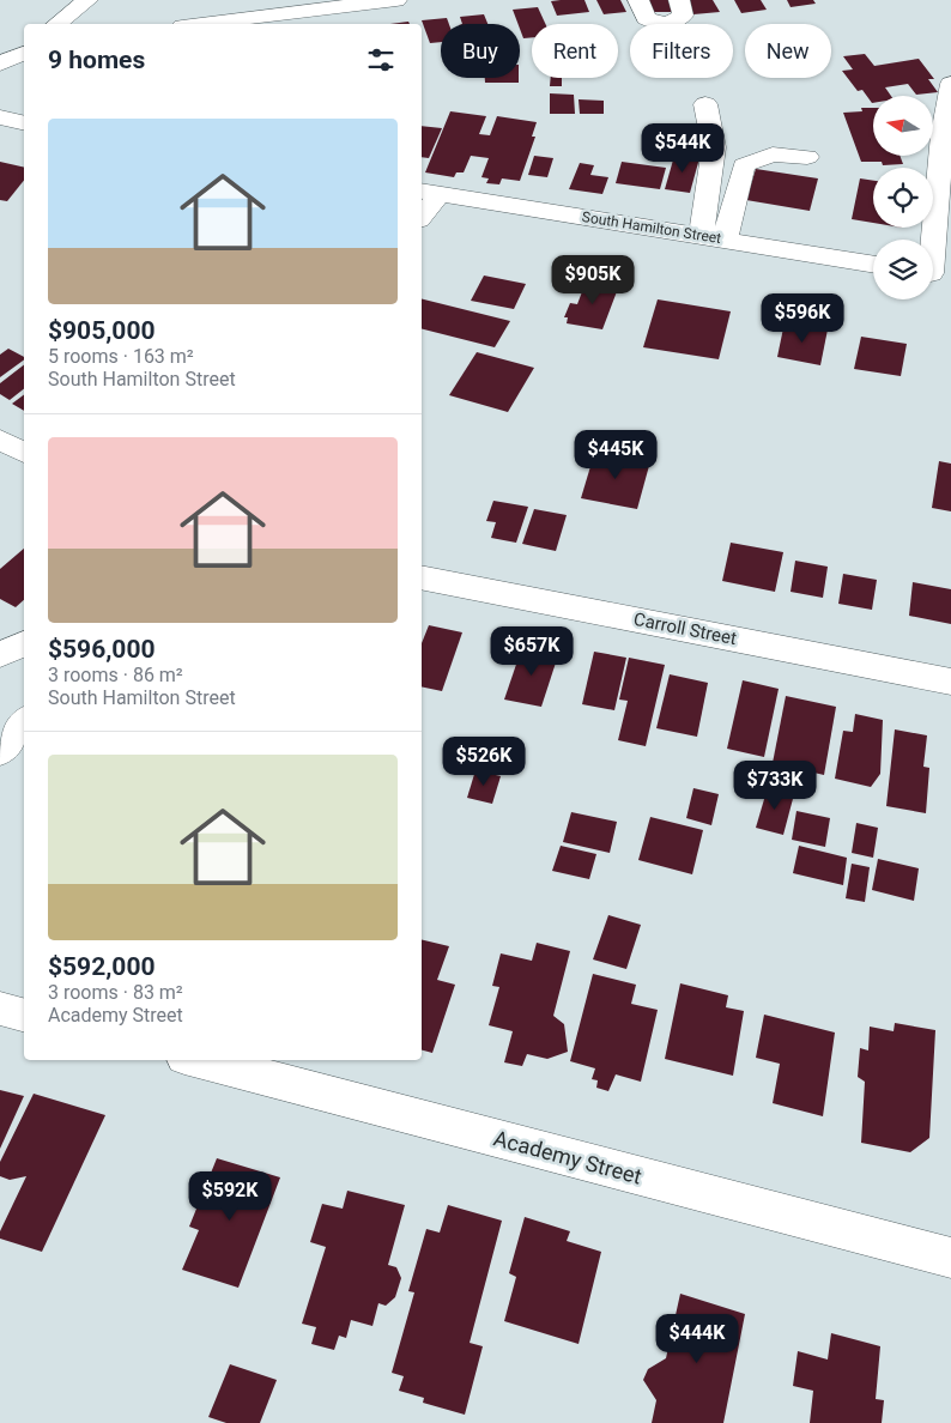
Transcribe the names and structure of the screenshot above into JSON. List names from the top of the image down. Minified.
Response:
{"streets":{"street":["South Hamilton Street","Carroll Street","Academy Street"]},"north":"left","page":{"chip":["Buy","Rent","Filters","New"],"heading":"9 homes","list":[{"name":"$905,000","note":"5 rooms · 163 m² · South Hamilton Street"},{"name":"$596,000","note":"3 rooms · 86 m² · South Hamilton Street"},{"name":"$592,000","note":"3 rooms · 83 m² · Academy Street"}],"price":["$544K","$905K","$596K","$445K","$657K","$526K","$733K","$592K","$444K"]}}
